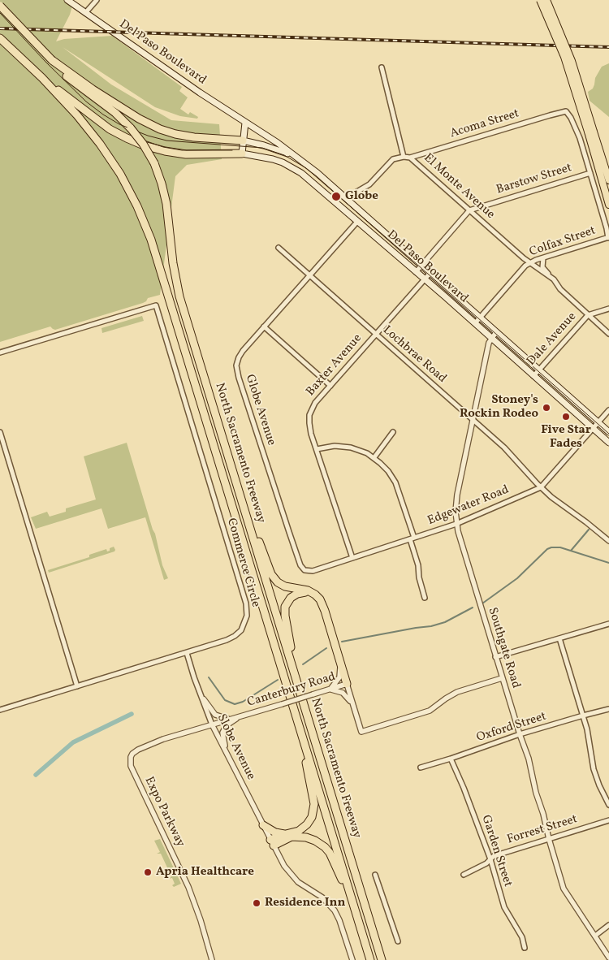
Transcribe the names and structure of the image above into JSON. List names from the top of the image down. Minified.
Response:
{"streets":{"highway":["North Sacramento Freeway"],"main road":["Del Paso Boulevard"],"street":["Acoma Street","Barstow Street","El Monte Avenue","Colfax Street","Dale Avenue","Lochbrae Road","Baxter Avenue","Globe Avenue","Edgewater Road","Commerce Circle","Southgate Road","Canterbury Road","Oxford Street","Slobe Avenue","Expo Parkway","Forrest Street","Garden Street"]},"crossings":[["Del Paso Boulevard","Colfax Street"],["Del Paso Boulevard","Dale Avenue"],["Del Paso Boulevard","Baxter Avenue"],["Del Paso Boulevard","Globe Avenue"],["Del Paso Boulevard","Edgewater Road"],["Del Paso Boulevard","Southgate Road"],["Acoma Street","Barstow Street"],["Acoma Street","El Monte Avenue"],["Barstow Street","El Monte Avenue"],["El Monte Avenue","Colfax Street"],["El Monte Avenue","Dale Avenue"],["Lochbrae Road","Baxter Avenue"],["Lochbrae Road","Globe Avenue"],["Lochbrae Road","Edgewater Road"],["Lochbrae Road","Southgate Road"],["Baxter Avenue","Edgewater Road"],["Globe Avenue","Edgewater Road"],["Edgewater Road","Southgate Road"],["Commerce Circle","Slobe Avenue"],["Southgate Road","Canterbury Road"],["Southgate Road","Oxford Street"],["Southgate Road","Forrest Street"],["Canterbury Road","Slobe Avenue"],["Canterbury Road","Expo Parkway"],["Oxford Street","Garden Street"],["Slobe Avenue","Expo Parkway"],["Forrest Street","Garden Street"]],"places":["Globe","Stoney's Rockin Rodeo","Five Star Fades","Apria Healthcare","Residence Inn"]}
